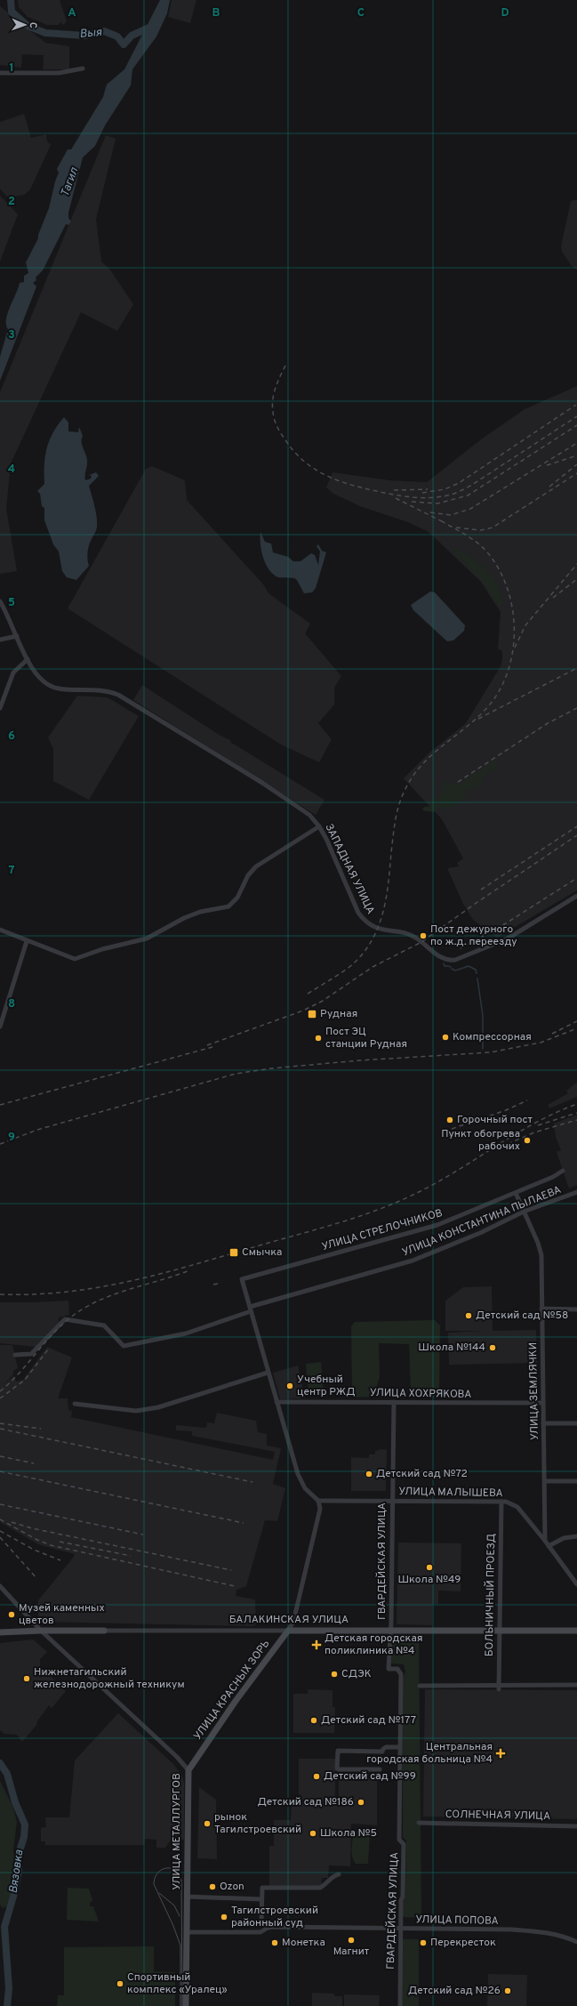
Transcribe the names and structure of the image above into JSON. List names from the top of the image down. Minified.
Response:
{"streets":{"main road":["БАЛАКИНСКАЯ УЛИЦА","УЛИЦА КРАСНЫХ ЗОРЬ","УЛИЦА МЕТАЛЛУРГОВ"],"street":["ЗАПАДНАЯ УЛИЦА","УЛИЦА КОНСТАНТИНА ПЫЛАЕВА","УЛИЦА СТРЕЛОЧНИКОВ","УЛИЦА ЗЕМЛЯЧКИ","УЛИЦА ХОХРЯКОВА","УЛИЦА МАЛЫШЕВА","ГВАРДЕЙСКАЯ УЛИЦА","БОЛЬНИЧНЫЙ ПРОЕЗД","СОЛНЕЧНАЯ УЛИЦА","УЛИЦА ПОПОВА"]},"crossings":[["УЛИЦА КОНСТАНТИНА ПЫЛАЕВА","УЛИЦА СТРЕЛОЧНИКОВ"],["УЛИЦА КОНСТАНТИНА ПЫЛАЕВА","УЛИЦА ЗЕМЛЯЧКИ"],["УЛИЦА СТРЕЛОЧНИКОВ","УЛИЦА ЗЕМЛЯЧКИ"],["УЛИЦА ЗЕМЛЯЧКИ","УЛИЦА ХОХРЯКОВА"],["УЛИЦА ЗЕМЛЯЧКИ","УЛИЦА МАЛЫШЕВА"],["УЛИЦА ХОХРЯКОВА","ГВАРДЕЙСКАЯ УЛИЦА"],["УЛИЦА МАЛЫШЕВА","ГВАРДЕЙСКАЯ УЛИЦА"],["УЛИЦА МАЛЫШЕВА","БОЛЬНИЧНЫЙ ПРОЕЗД"],["УЛИЦА МАЛЫШЕВА","УЛИЦА КРАСНЫХ ЗОРЬ"],["ГВАРДЕЙСКАЯ УЛИЦА","БАЛАКИНСКАЯ УЛИЦА"],["ГВАРДЕЙСКАЯ УЛИЦА","УЛИЦА ПОПОВА"],["БОЛЬНИЧНЫЙ ПРОЕЗД","БАЛАКИНСКАЯ УЛИЦА"],["БАЛАКИНСКАЯ УЛИЦА","УЛИЦА КРАСНЫХ ЗОРЬ"],["БАЛАКИНСКАЯ УЛИЦА","УЛИЦА МЕТАЛЛУРГОВ"],["УЛИЦА КРАСНЫХ ЗОРЬ","УЛИЦА МЕТАЛЛУРГОВ"],["УЛИЦА МЕТАЛЛУРГОВ","УЛИЦА ПОПОВА"]],"water":["Выя","Тагил","Вязовка"],"places":{"other":["Пост дежурного по ж.д. переезду","Компрессорная","Пост ЭЦ станции Рудная","Горочный пост","Пункт обогрева рабочих","Детский сад №58","Школа №144","Учебный центр РЖД","Детский сад №72","Школа №49","Музей каменных цветов","СДЭК","Нижнетагильский железнодорожный техникум","Детский сад №177","Детский сад №99","Детский сад №186","рынок Тагилстроевский","Школа №5","Ozon","Тагилстроевский районный суд","Магнит","Монетка","Перекресток","Спортивный комплекс «Уралец»","Детский сад №26"],"transit":["Рудная","Смычка"],"health":["Детская городская поликлиника №4","Центральная городская больница №4"]},"north":"right","grid":{"columns":["A","B","C","D"],"rows":["1","2","3","4","5","6","7","8","9"]}}
